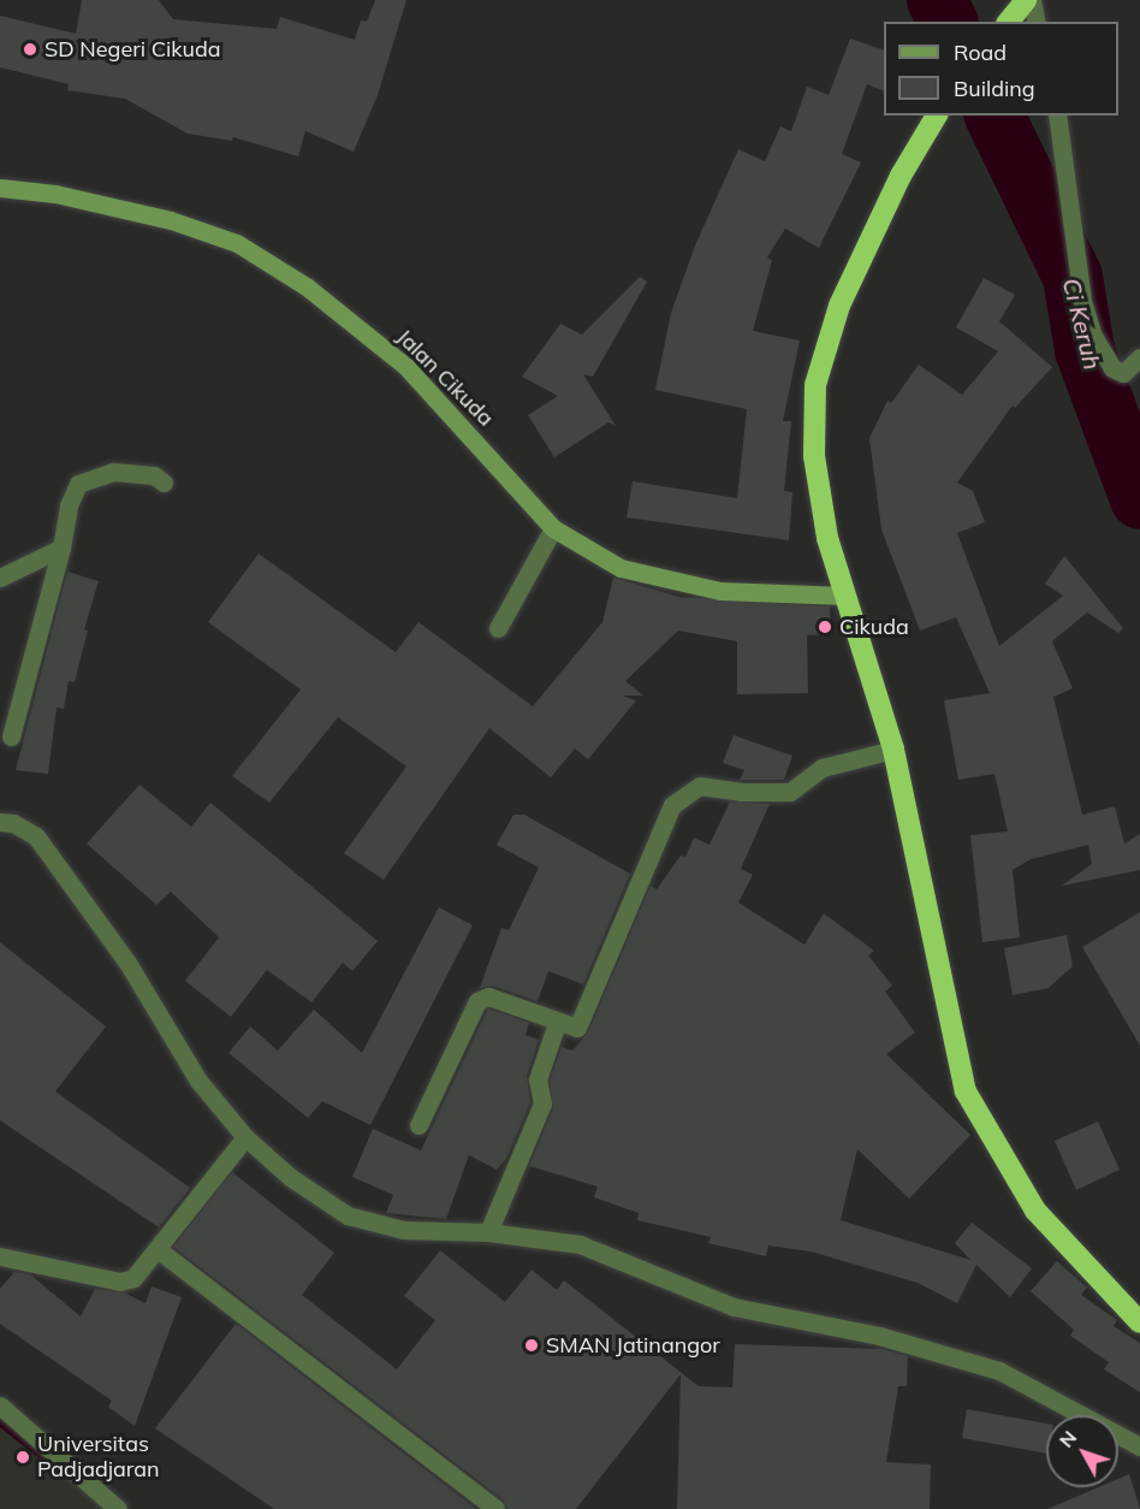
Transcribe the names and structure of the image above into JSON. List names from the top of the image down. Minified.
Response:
{"streets":{"street":["Jalan Cikuda"]},"water":["Ci Keruh"],"places":["SD Negeri Cikuda","Cikuda","SMAN Jatinangor","Universitas Padjadjaran"],"legend":["Road","Building"],"north":"top left"}
